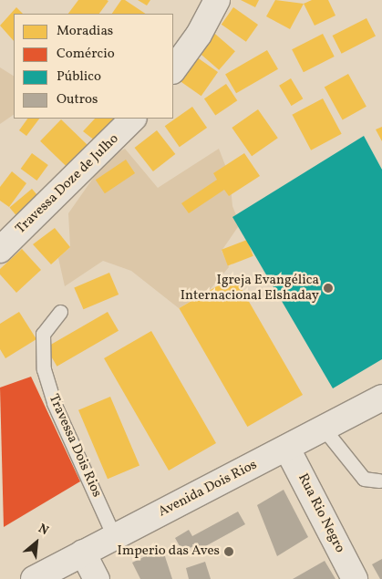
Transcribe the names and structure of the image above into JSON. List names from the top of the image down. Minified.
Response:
{"streets":{"street":["Travessa Doze de Julho","Avenida Dois Rios","Rua Rio Negro"],"lane":["Travessa Dois Rios"]},"crossings":[["Travessa Dois Rios","Avenida Dois Rios"],["Avenida Dois Rios","Rua Rio Negro"]],"places":["Igreja Evangélica Internacional Elshaday","Imperio das Aves"],"legend":["Moradias","Comércio","Público","Outros"],"north":"top right"}
